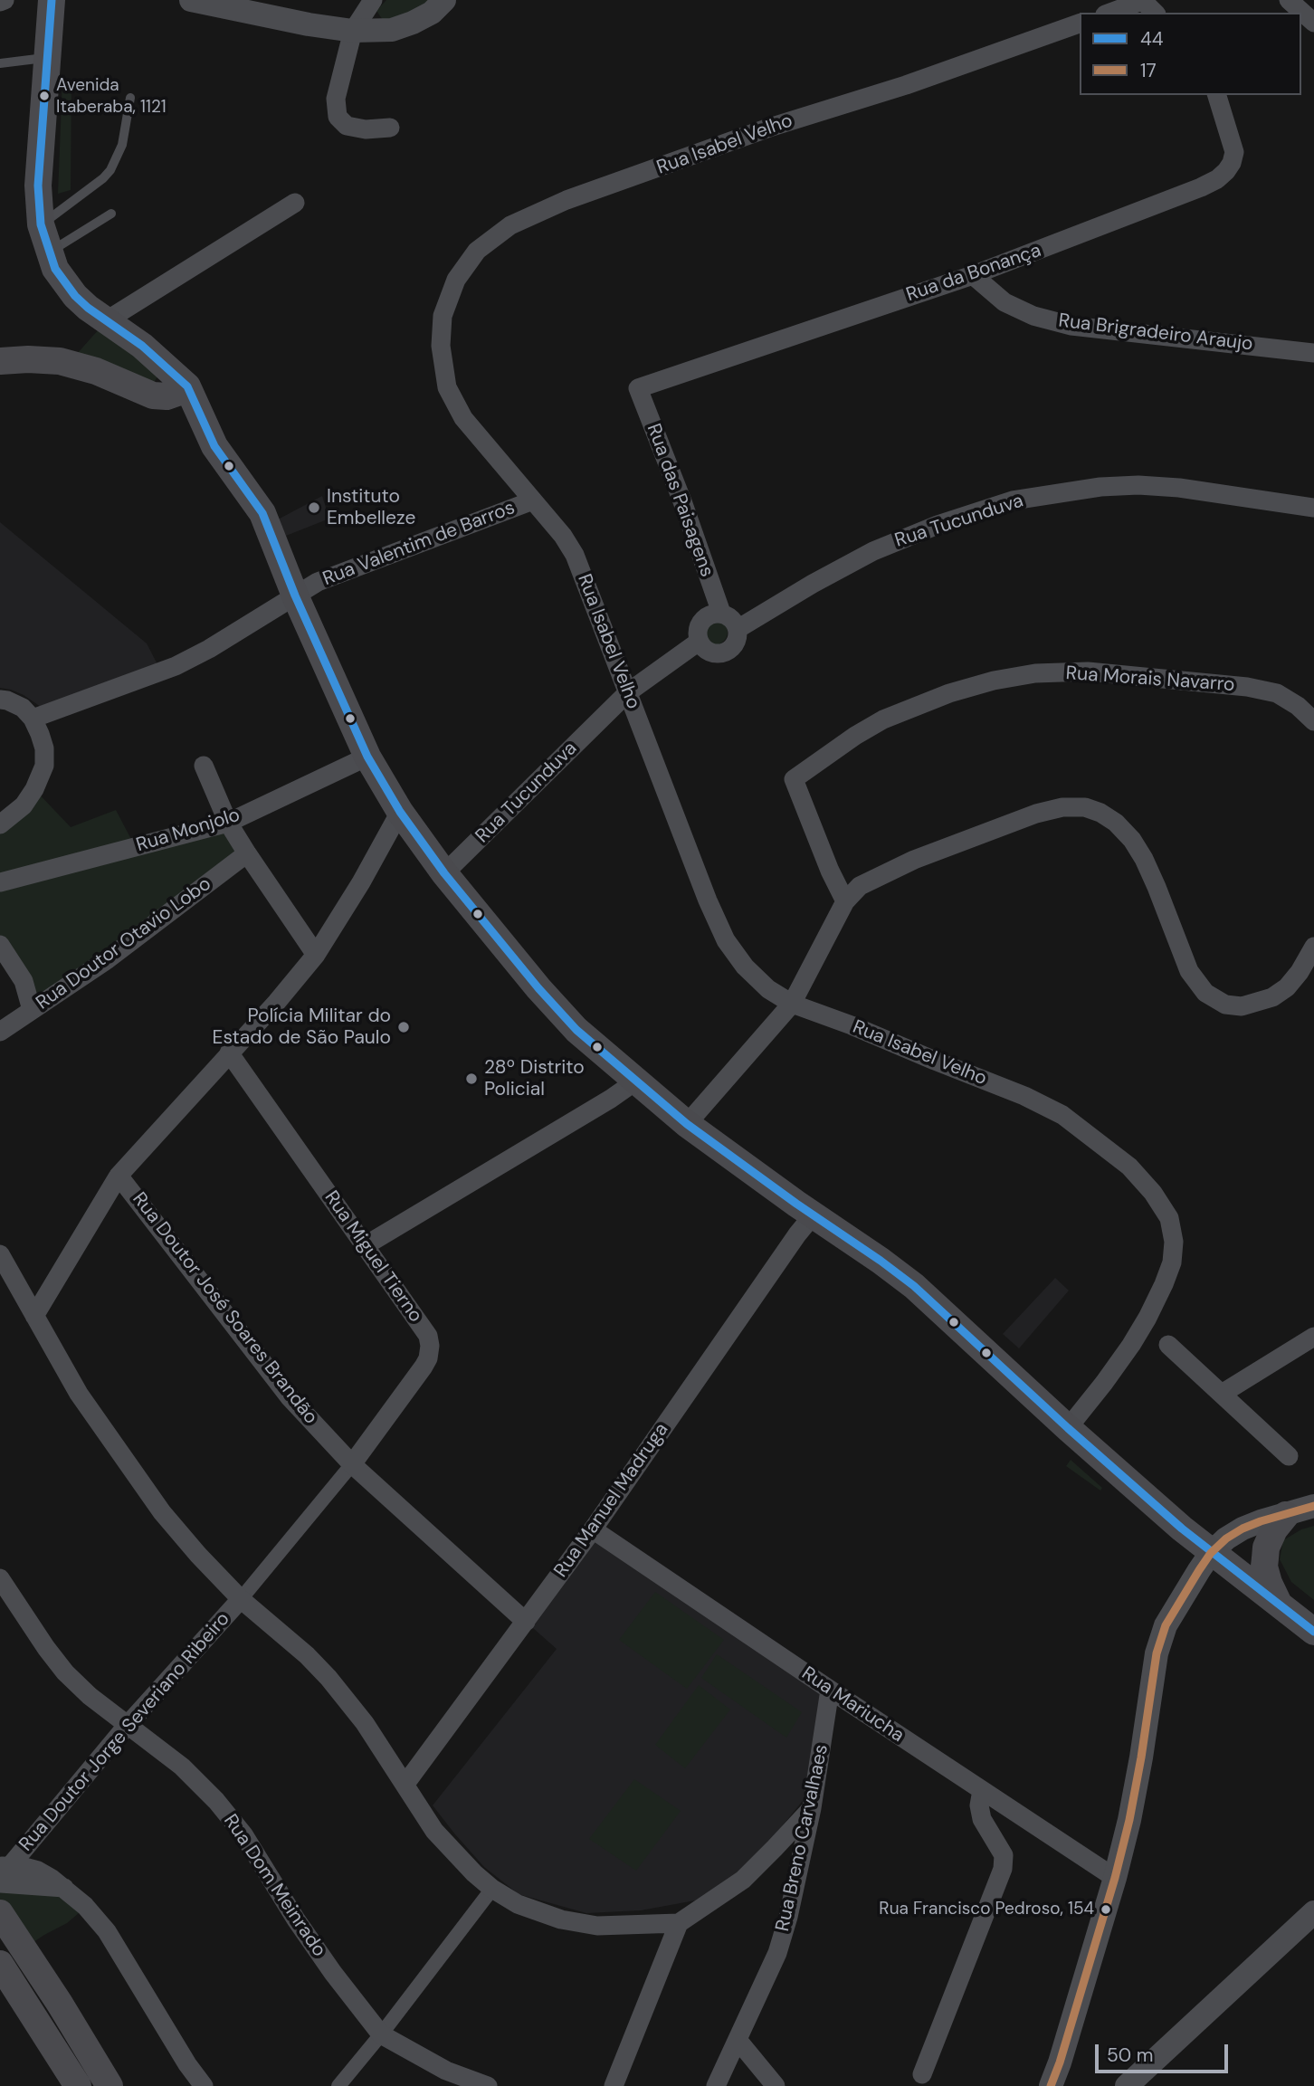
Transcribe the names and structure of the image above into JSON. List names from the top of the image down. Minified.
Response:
{"streets":{"street":["Rua Isabel Velho","Rua da Bonança","Rua Brigradeiro Araujo","Rua das Paisagens","Rua Tucunduva","Rua Valentim de Barros","Rua Morais Navarro","Rua Monjolo","Rua Doutor Otavio Lobo","Rua Miguel Tierno","Rua Doutor José Soares Brandão","Rua Manuel Madruga","Rua Mariucha","Rua Doutor Jorge Severiano Ribeiro","Rua Breno Carvalhaes","Rua Dom Meinrado"]},"crossings":[["Rua Isabel Velho","Rua Tucunduva"],["Rua Isabel Velho","Rua Valentim de Barros"],["Rua da Bonança","Rua Brigradeiro Araujo"],["Rua da Bonança","Rua das Paisagens"],["Rua das Paisagens","Rua Tucunduva"],["Rua Miguel Tierno","Rua Doutor José Soares Brandão"],["Rua Doutor José Soares Brandão","Rua Manuel Madruga"],["Rua Manuel Madruga","Rua Mariucha"],["Rua Mariucha","Rua Breno Carvalhaes"],["Rua Doutor Jorge Severiano Ribeiro","Rua Dom Meinrado"]],"places":["Avenida Itaberaba, 1121","Instituto Embelleze","Polícia Militar do Estado de São Paulo","28º Distrito Policial","Rua Francisco Pedroso, 154"],"lines":["transit line 44","transit line 17"],"legend":["44","17"],"scale_bar":"50 m"}
